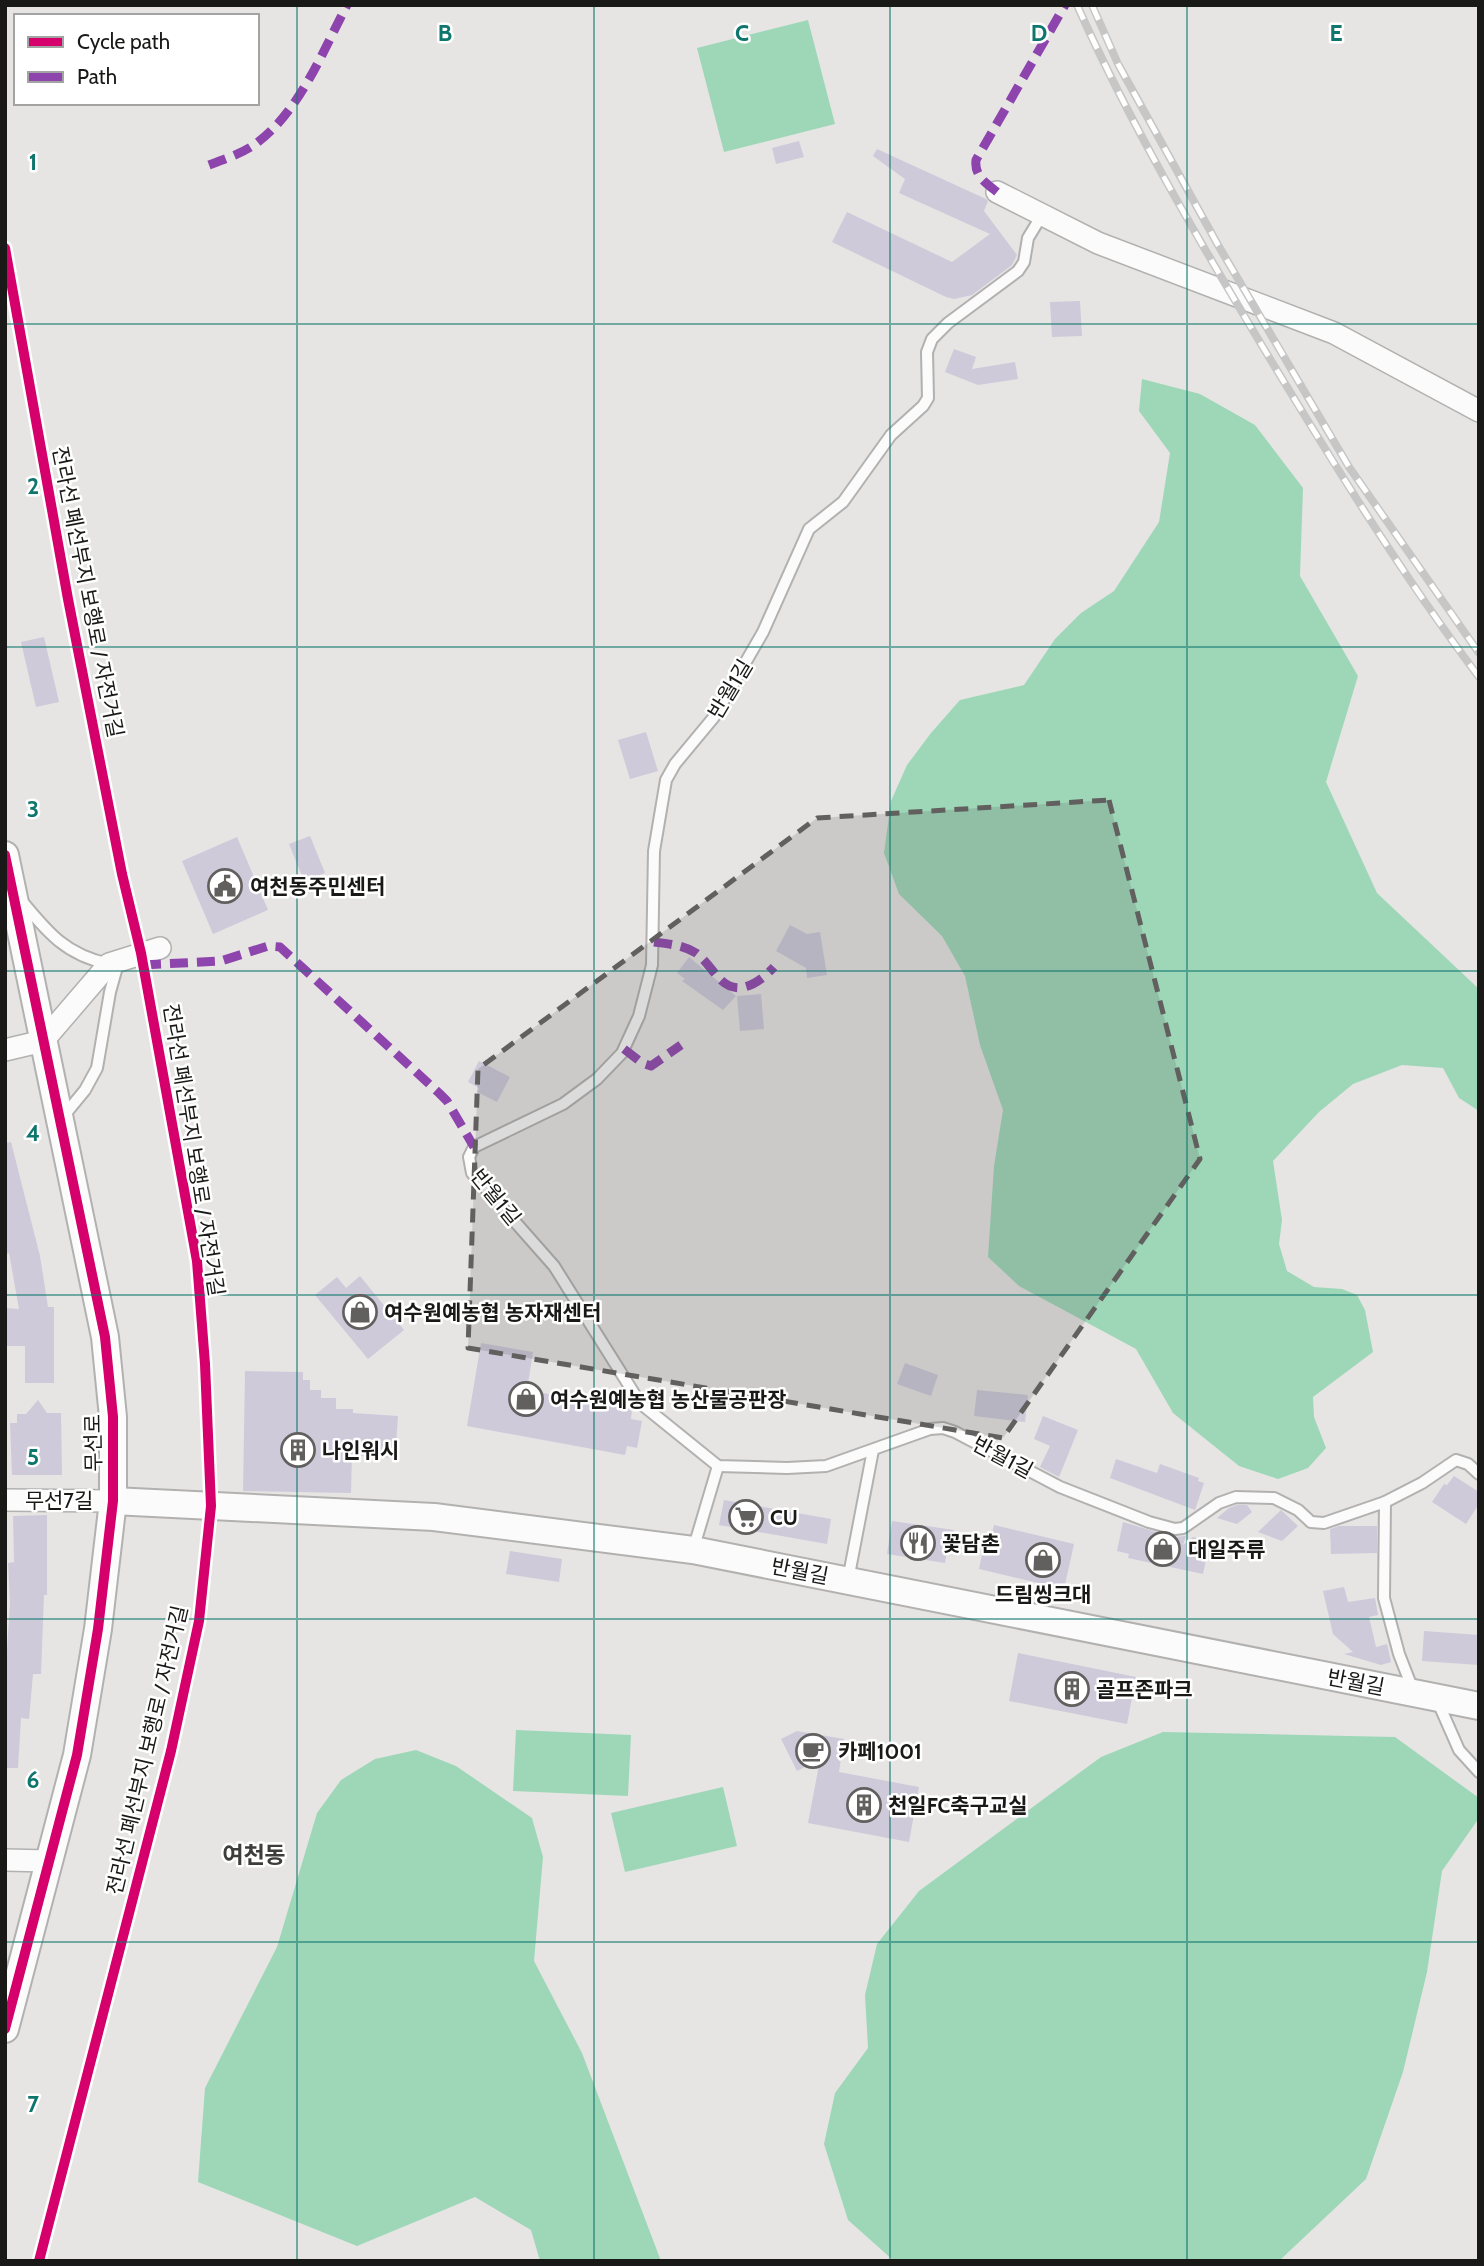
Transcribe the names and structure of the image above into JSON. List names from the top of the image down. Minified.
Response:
{"streets":{"street":["무선로","무선7길","반월길"],"lane":["반월1길"],"cycle path":["전라선 폐선부지 보행로 / 자전거길"]},"crossings":[["무선로","무선7길"],["무선로","반월길"],["무선7길","반월길"]],"districts":["여천동"],"places":{"public building":["여천동주민센터"],"shop":["여수원예농협 농자재센터","여수원예농협 농산물공판장","대일주류","드림씽크대"],"building":["나인워시","골프존파크","천일FC축구교실"],"supermarket":["CU"],"restaurant":["꽃담촌"],"cafe":["카페1001"]},"legend":["Cycle path","Path"],"grid":{"columns":["B","C","D","E"],"rows":["1","2","3","4","5","6","7"]}}
